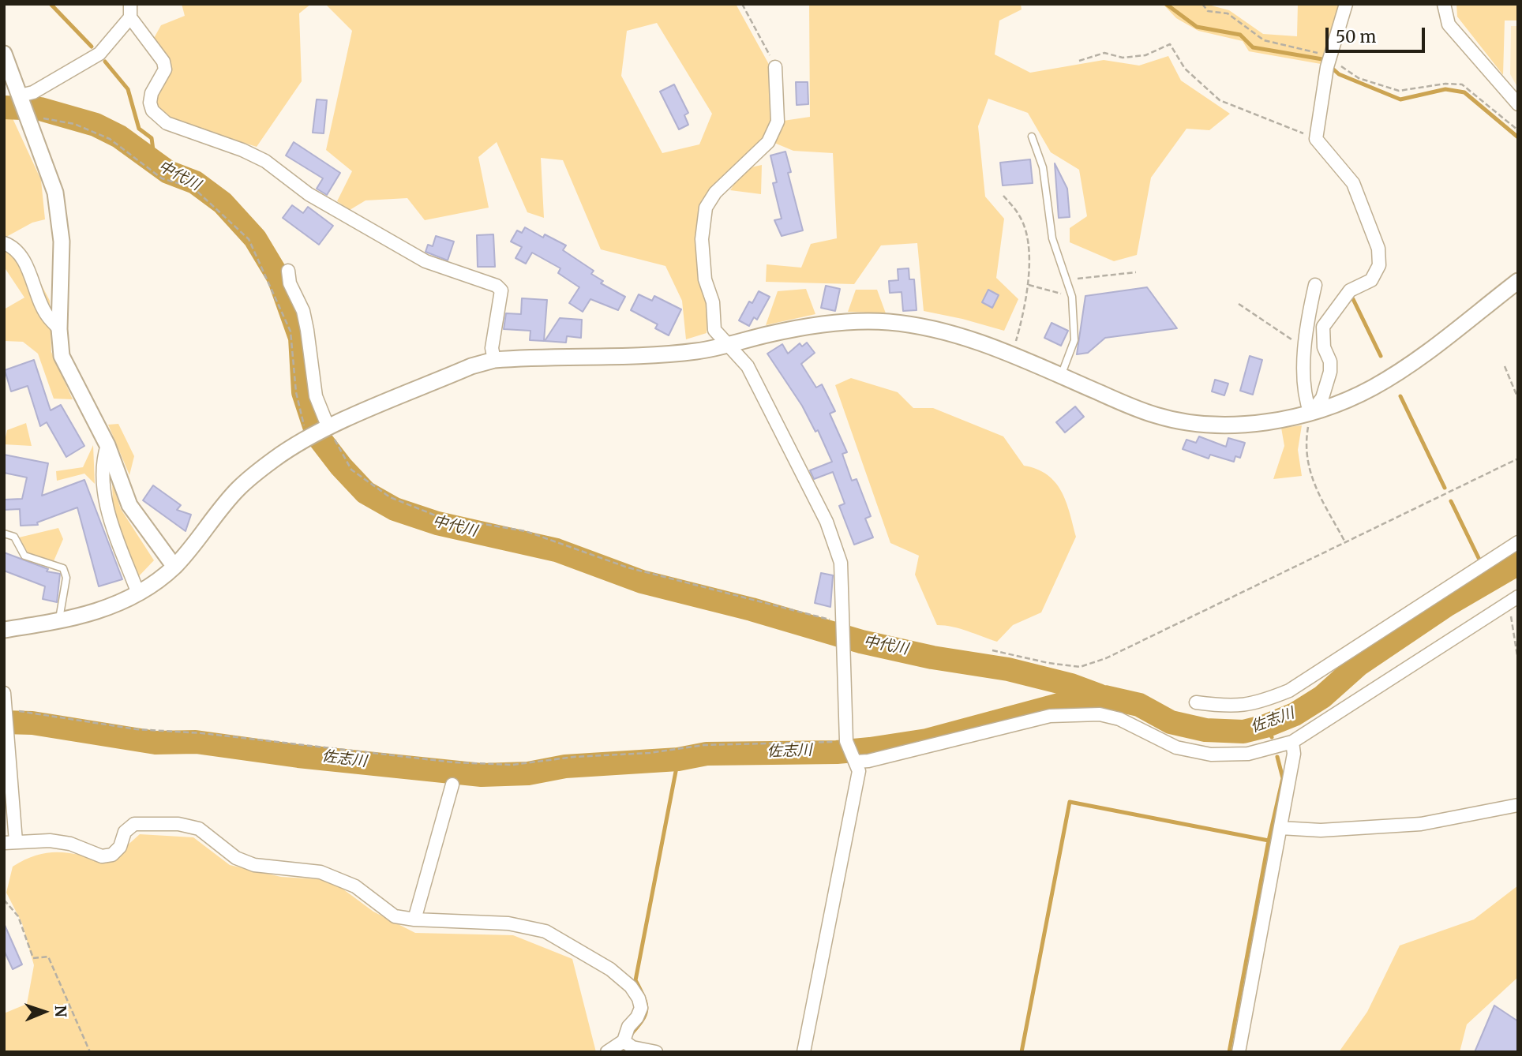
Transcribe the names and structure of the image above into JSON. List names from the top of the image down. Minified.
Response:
{"water":["中代川","佐志川"],"scale_bar":"50 m","north":"right"}
